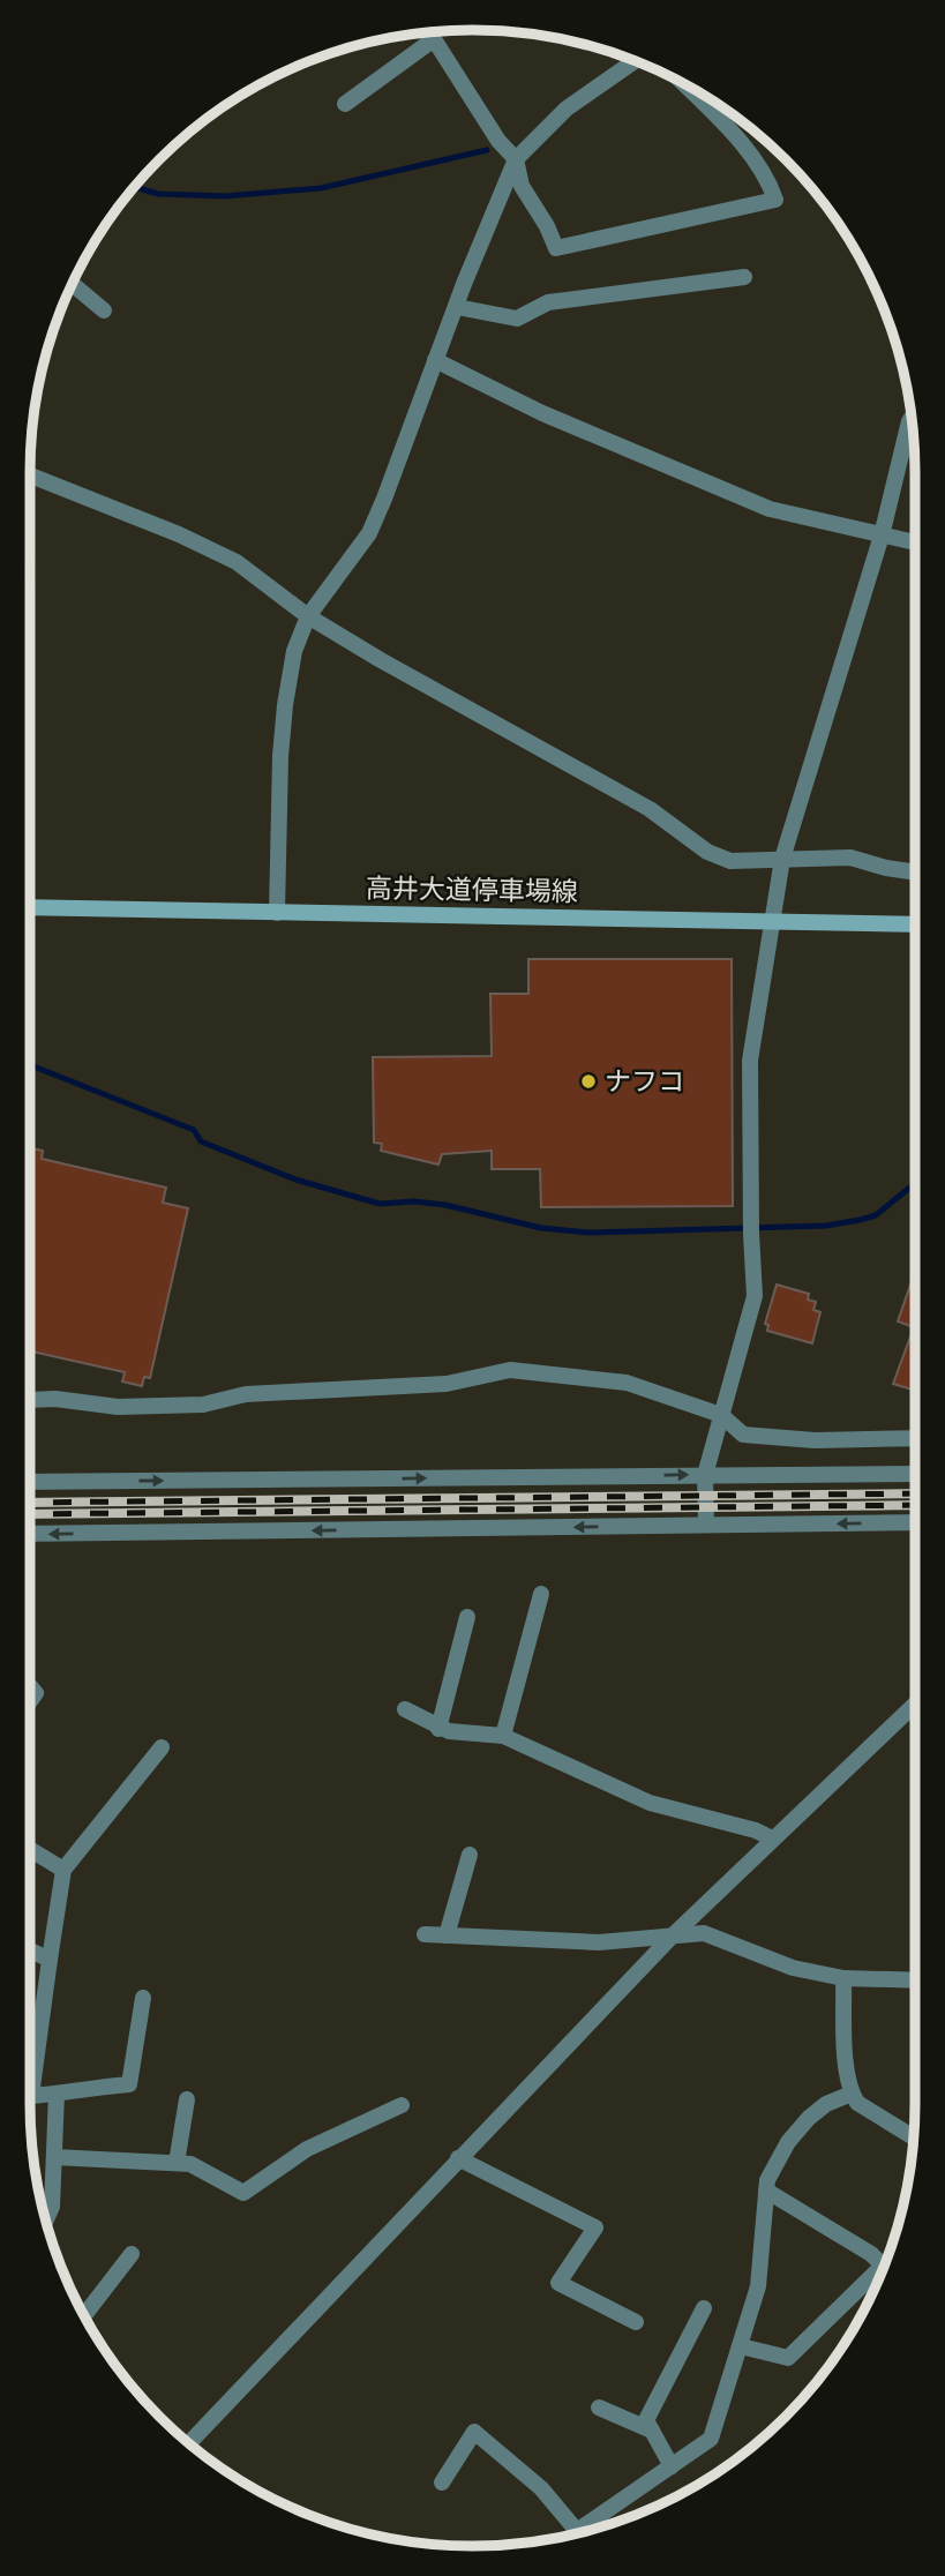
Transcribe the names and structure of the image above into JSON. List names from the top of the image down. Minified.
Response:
{"streets":{"main road":["高井大道停車場線"]},"places":["ナフコ"]}
